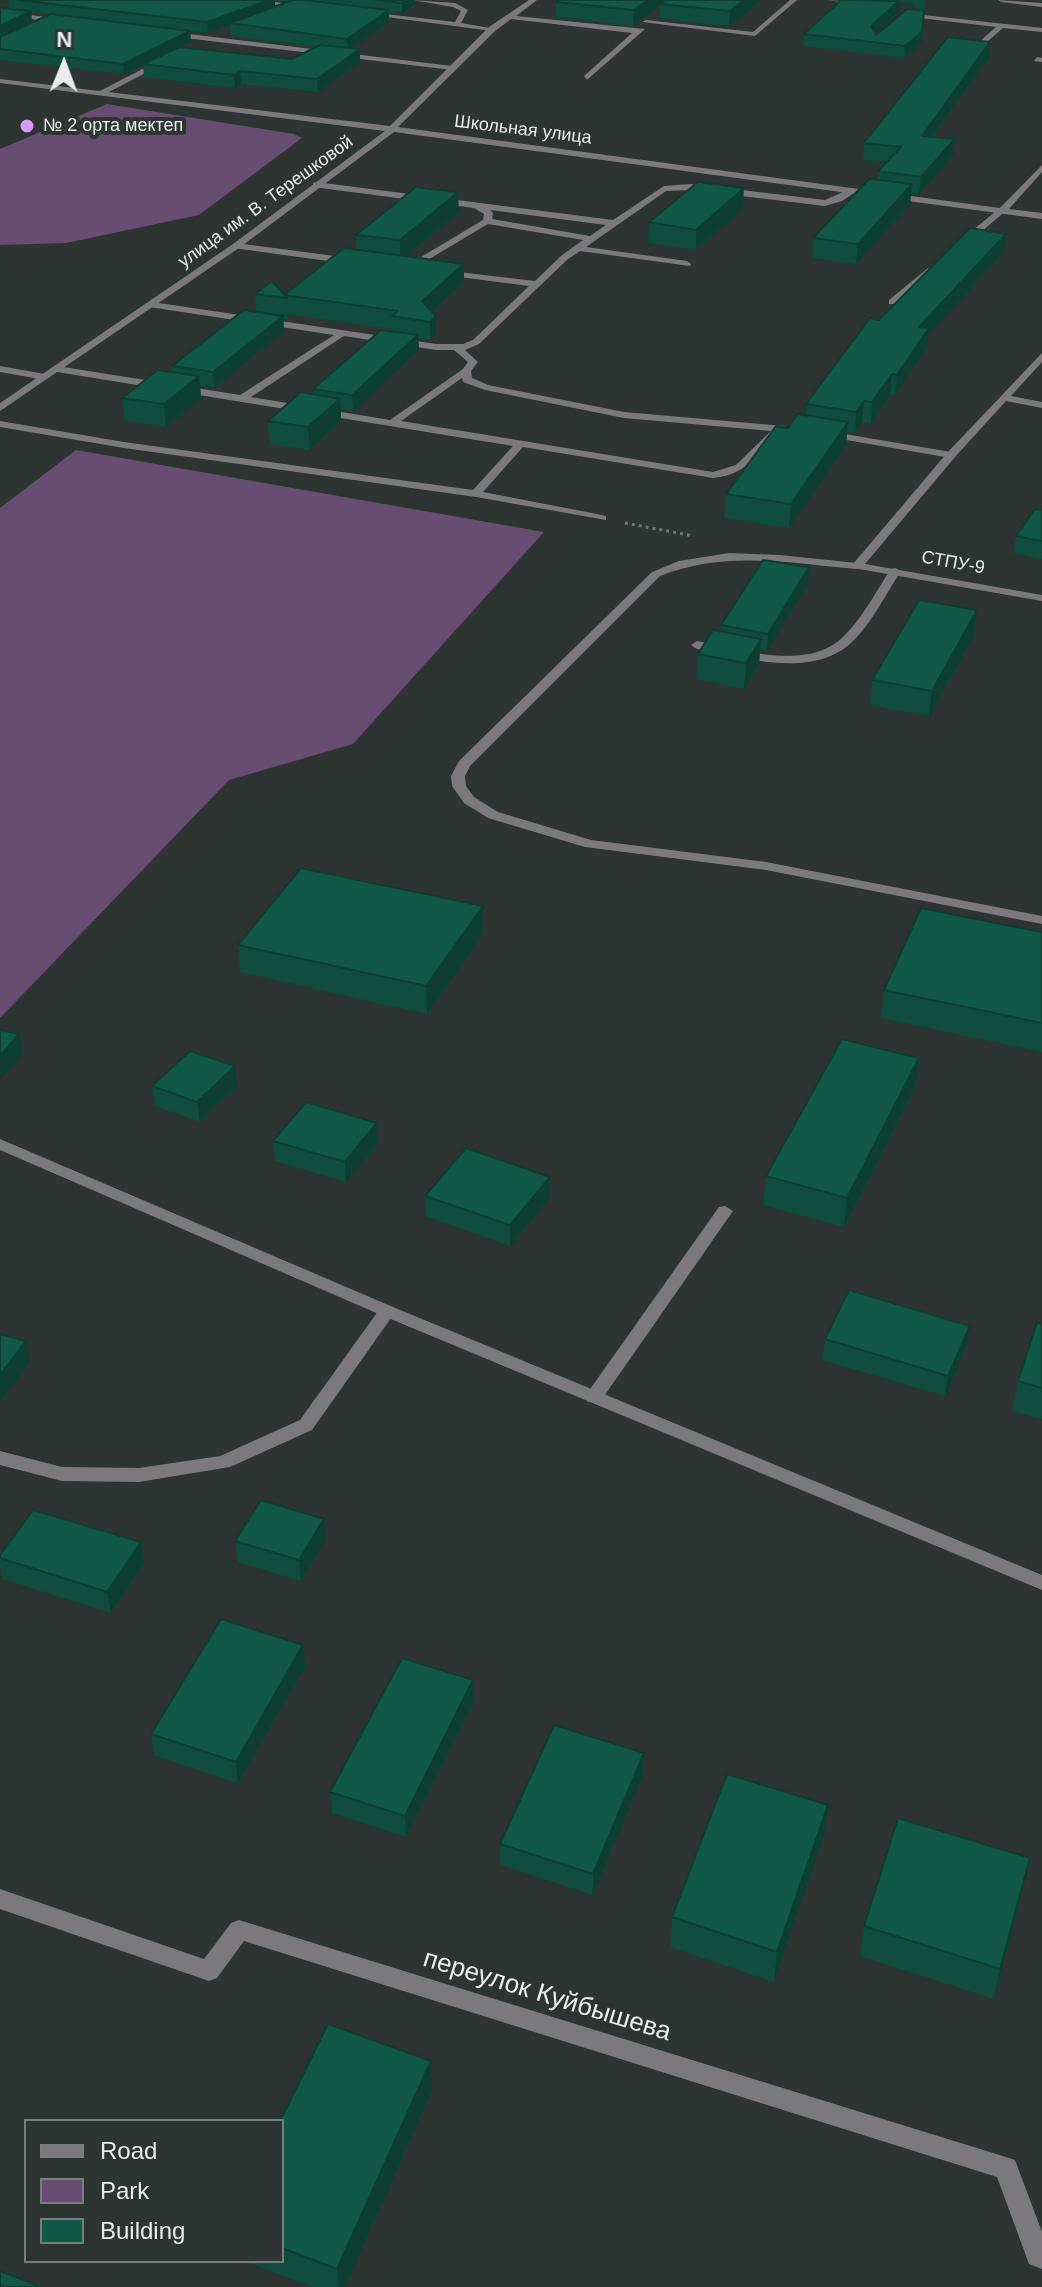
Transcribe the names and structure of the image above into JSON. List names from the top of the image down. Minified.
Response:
{"streets":{"street":["Школьная улица","улица им. В. Терешковой","СТПУ-9","переулок Куйбышева"]},"crossings":[["Школьная улица","улица им. В. Терешковой"]],"places":["№ 2 орта мектеп"],"legend":["Road","Park","Building"],"north":"top"}
